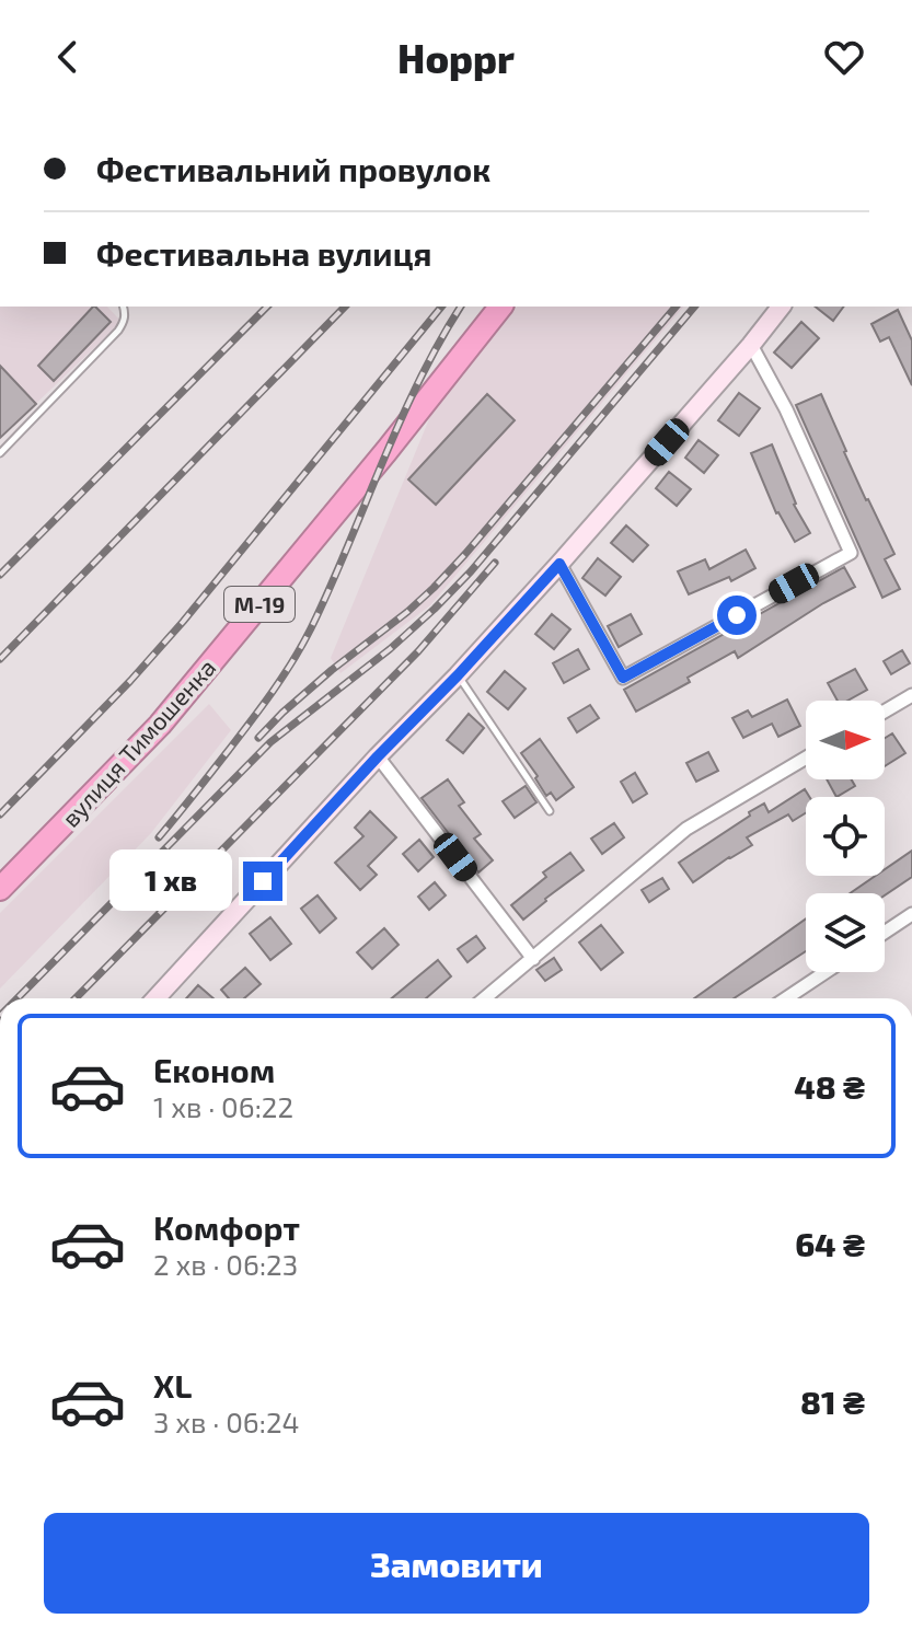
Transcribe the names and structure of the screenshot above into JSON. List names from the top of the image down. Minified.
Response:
{"streets":{"highway":["М-19","вулиця Тимошенка"]},"north":"right","page":{"header":"Hoppr","banner":["Фестивальний провулок","Фестивальна вулиця"],"bubble":"1 хв","list":[{"name":"Економ","note":"1 хв · 06:22","value":"48 ₴"},{"name":"Комфорт","note":"2 хв · 06:23","value":"64 ₴"},{"name":"XL","note":"3 хв · 06:24","value":"81 ₴"}],"buttons":"Замовити"}}
